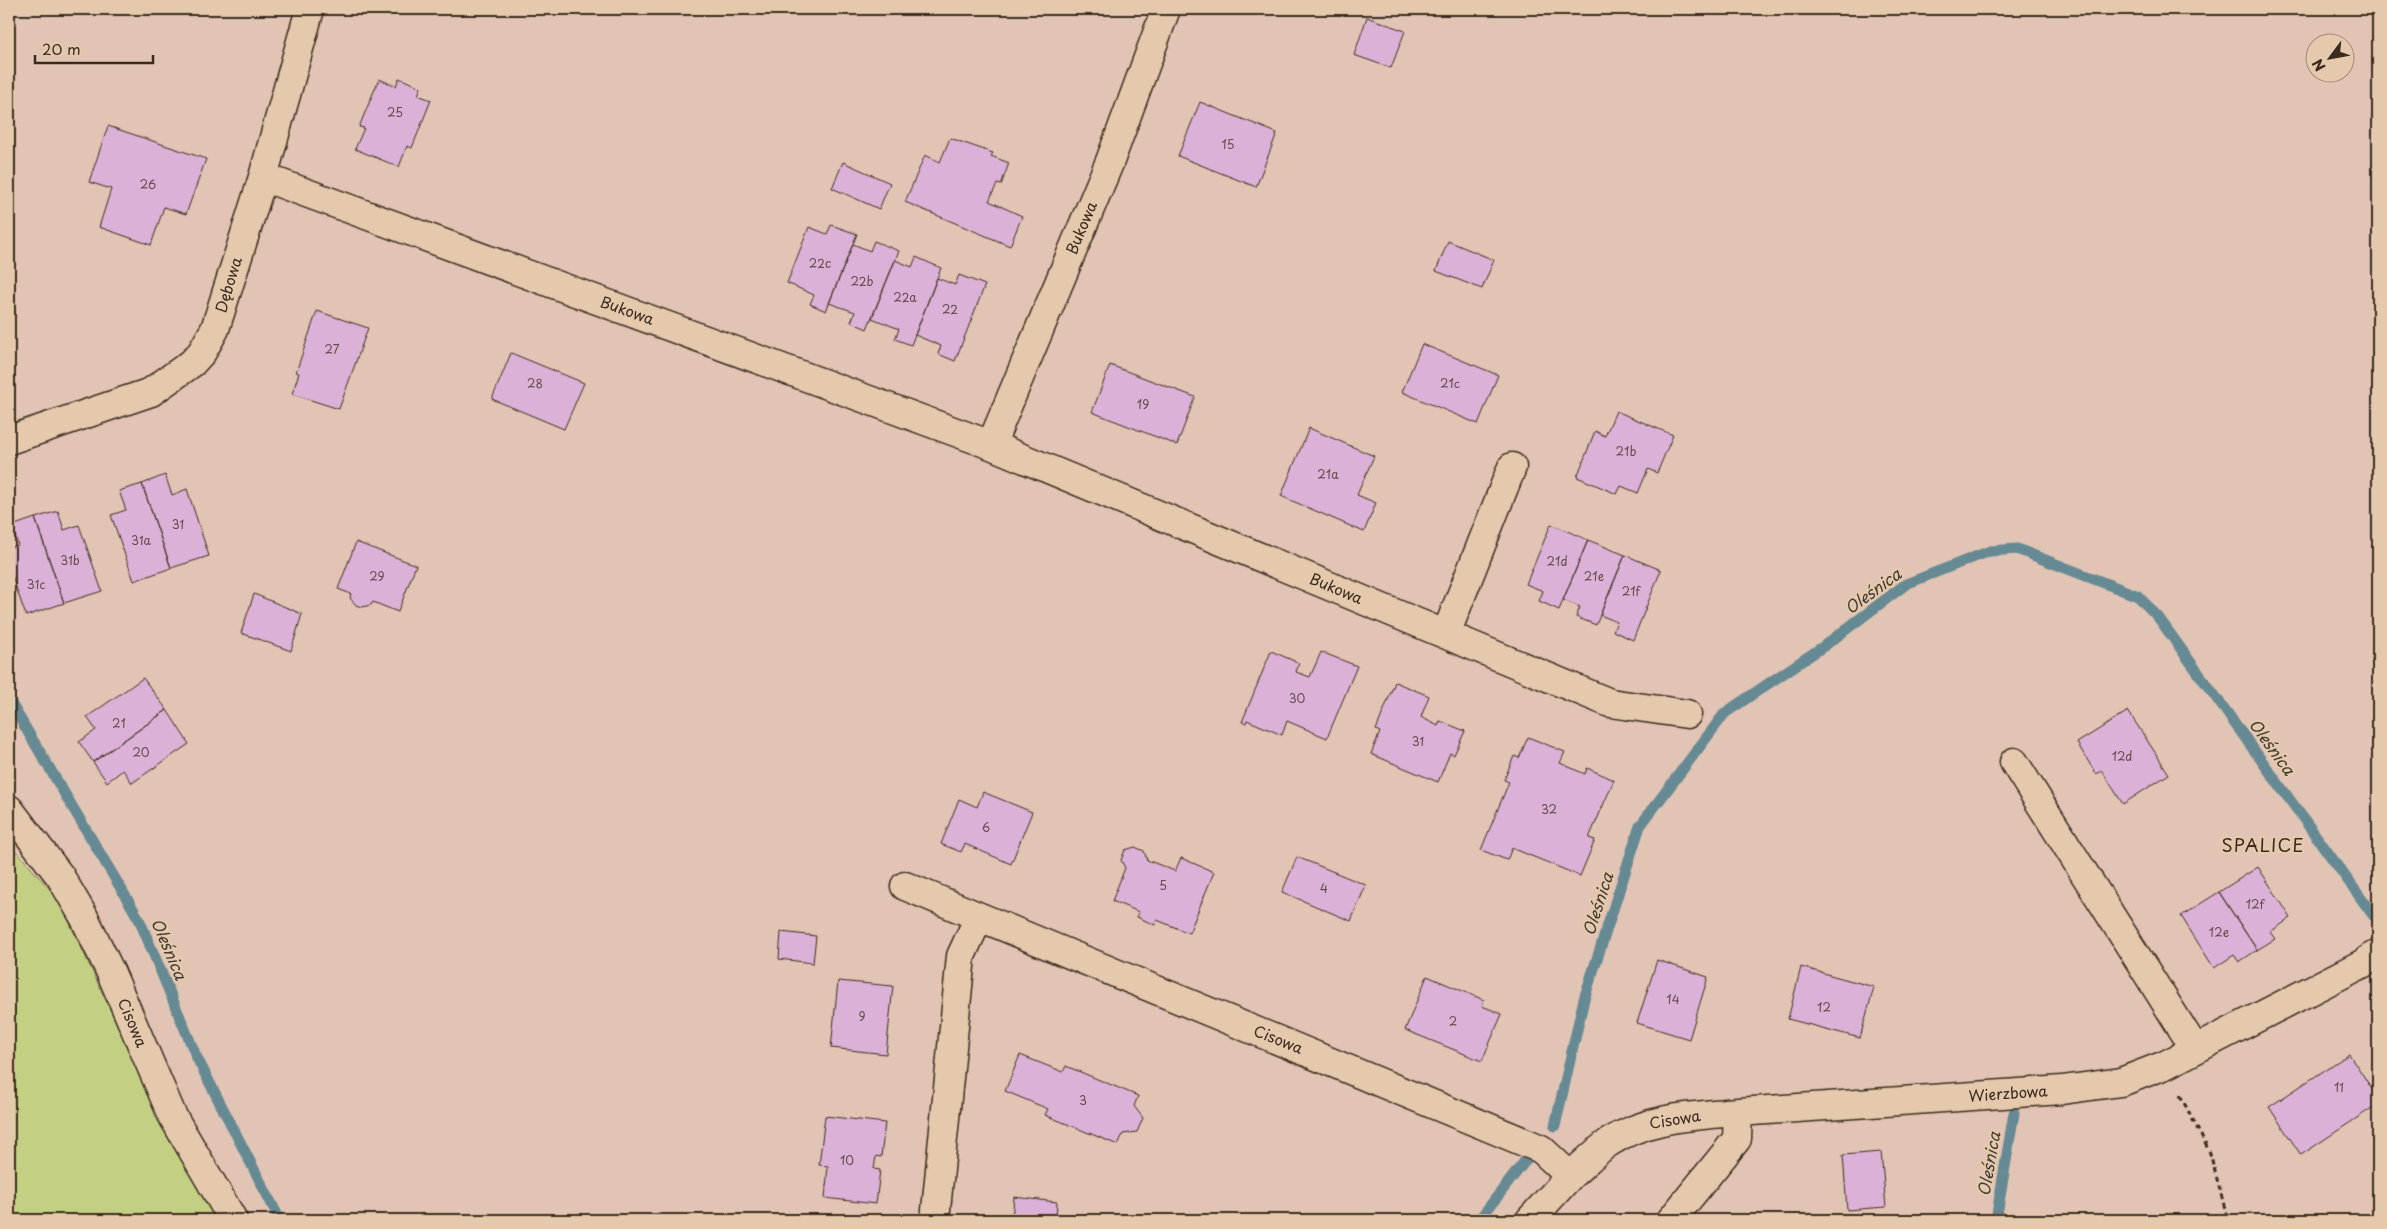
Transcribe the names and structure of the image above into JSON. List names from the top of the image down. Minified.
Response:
{"streets":{"street":["Bukowa","Dębowa","Cisowa","Wierzbowa"]},"crossings":[["Bukowa","Dębowa"],["Cisowa","Wierzbowa"]],"districts":["SPALICE"],"water":["Oleśnica"],"house_numbers":["25","15","26","22c","22b","22a","22","27","28","21c","19","21b","21a","31","31a","31b","21d","29","21e","31c","21f","30","21","31","20","12d","32","6","5","4","12f","12e","14","12","9","2","11","3","10"],"scale_bar":"20 m","north":"bottom left"}
